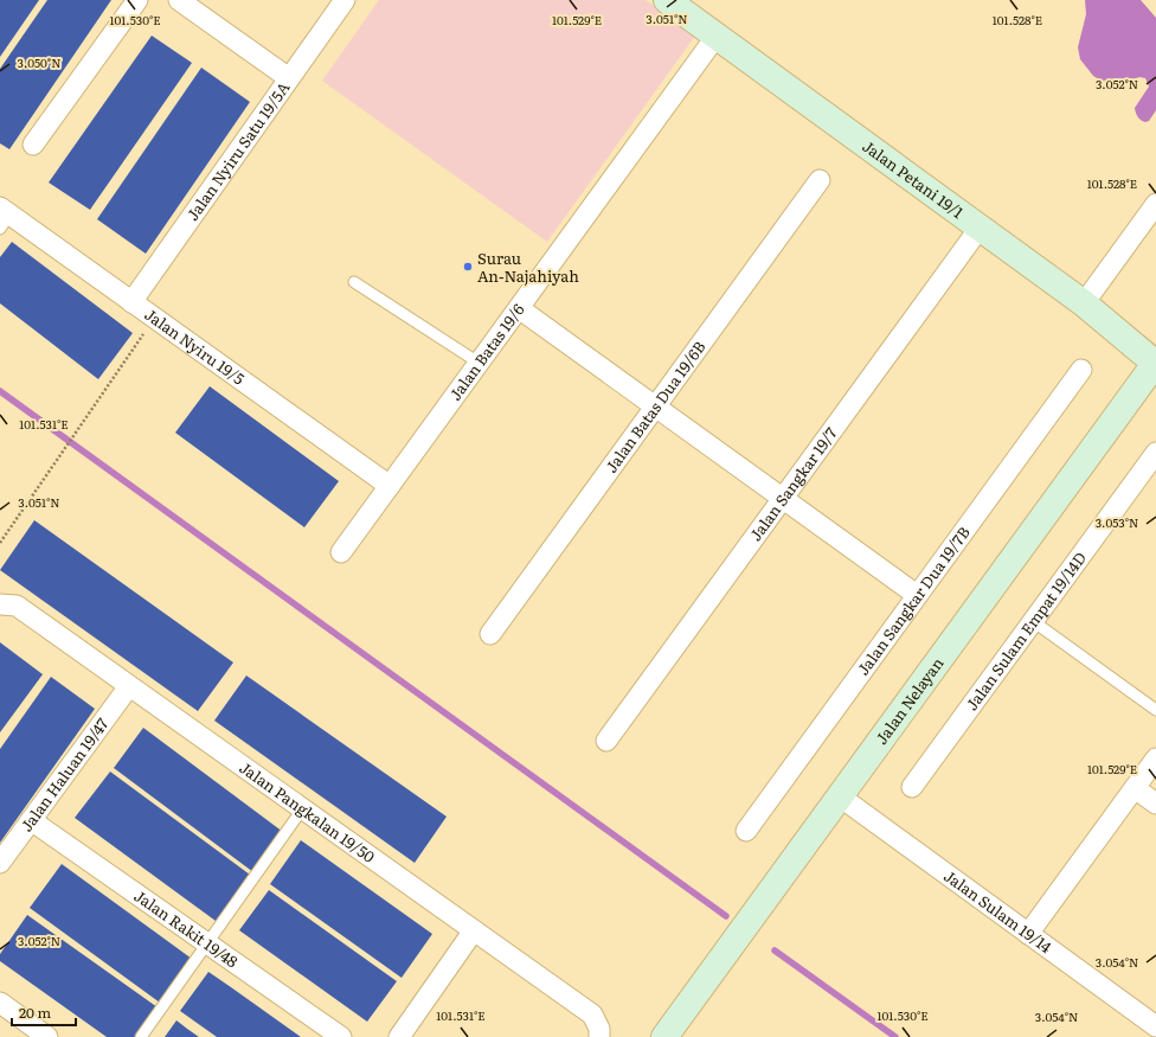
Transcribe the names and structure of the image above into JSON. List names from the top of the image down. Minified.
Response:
{"streets":{"street":["Jalan Nyiru Satu 19/5A","Jalan Petani 19/1","Jalan Nyiru 19/5","Jalan Batas 19/6","Jalan Batas Dua 19/6B","Jalan Sangkar 19/7","Jalan Sangkar Dua 19/7B","Jalan Sulam Empat 19/14D","Jalan Nelayan","Jalan Haluan 19/47","Jalan Pangkalan 19/50","Jalan Sulam 19/14","Jalan Rakit 19/48"]},"crossings":[["Jalan Nyiru Satu 19/5A","Jalan Nyiru 19/5"],["Jalan Petani 19/1","Jalan Batas 19/6"],["Jalan Petani 19/1","Jalan Sangkar 19/7"],["Jalan Petani 19/1","Jalan Nelayan"],["Jalan Nyiru 19/5","Jalan Batas 19/6"],["Jalan Nelayan","Jalan Sulam 19/14"],["Jalan Haluan 19/47","Jalan Pangkalan 19/50"],["Jalan Haluan 19/47","Jalan Rakit 19/48"]],"places":["Surau An-Najahiyah"],"scale_bar":"20 m","coordinates":["3.051°N","101.530°E","101.528°E","101.529°E","3.050°N","3.052°N","101.531°E","3.053°N","3.054°N"]}
